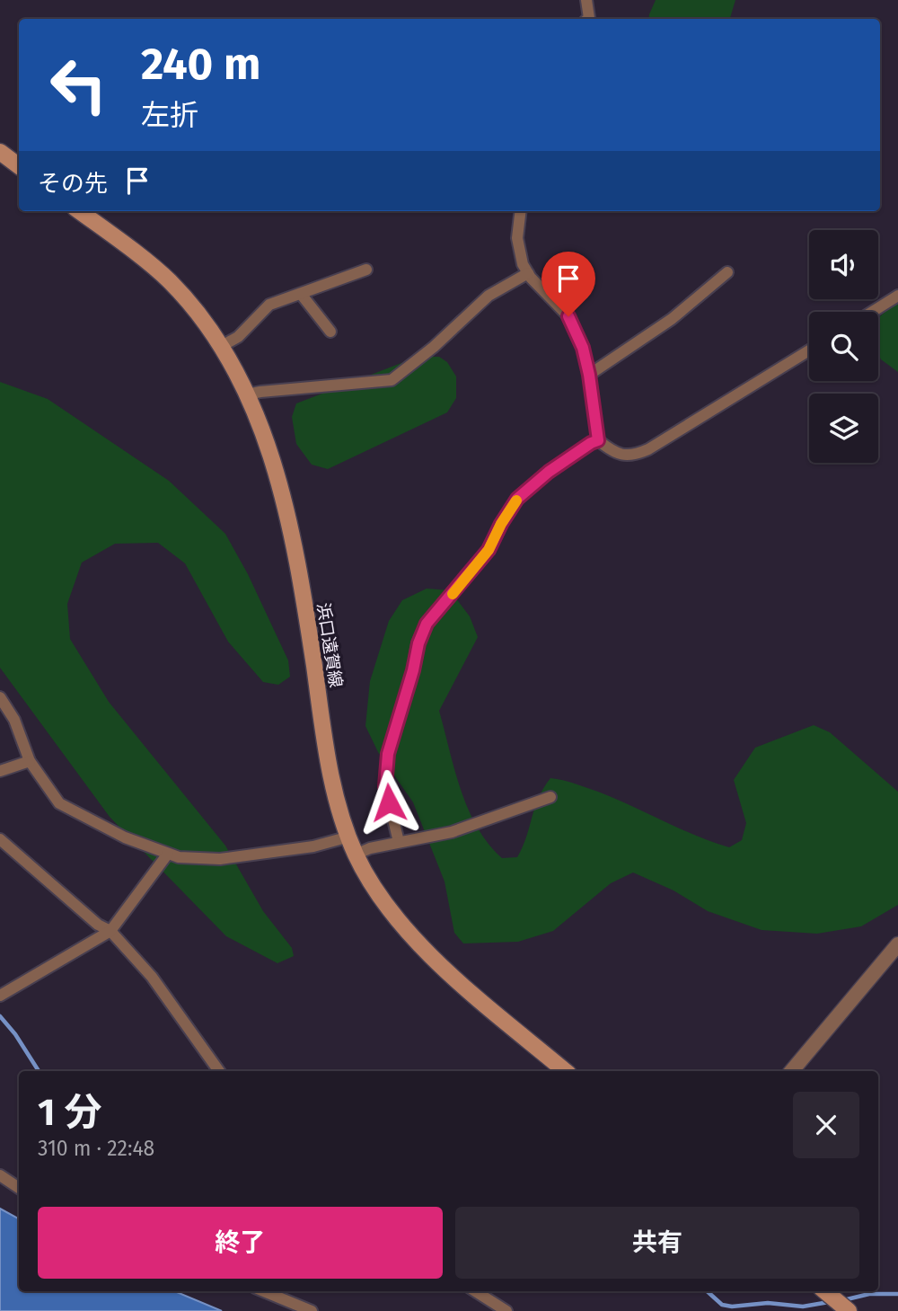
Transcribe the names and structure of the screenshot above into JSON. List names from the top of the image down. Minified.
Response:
{"streets":{"main road":["浜口遠賀線"]},"page":{"turn":["240 m","左折"],"then":"その先","heading":["1 分","310 m · 22:48"],"buttons":["終了","共有"]}}
